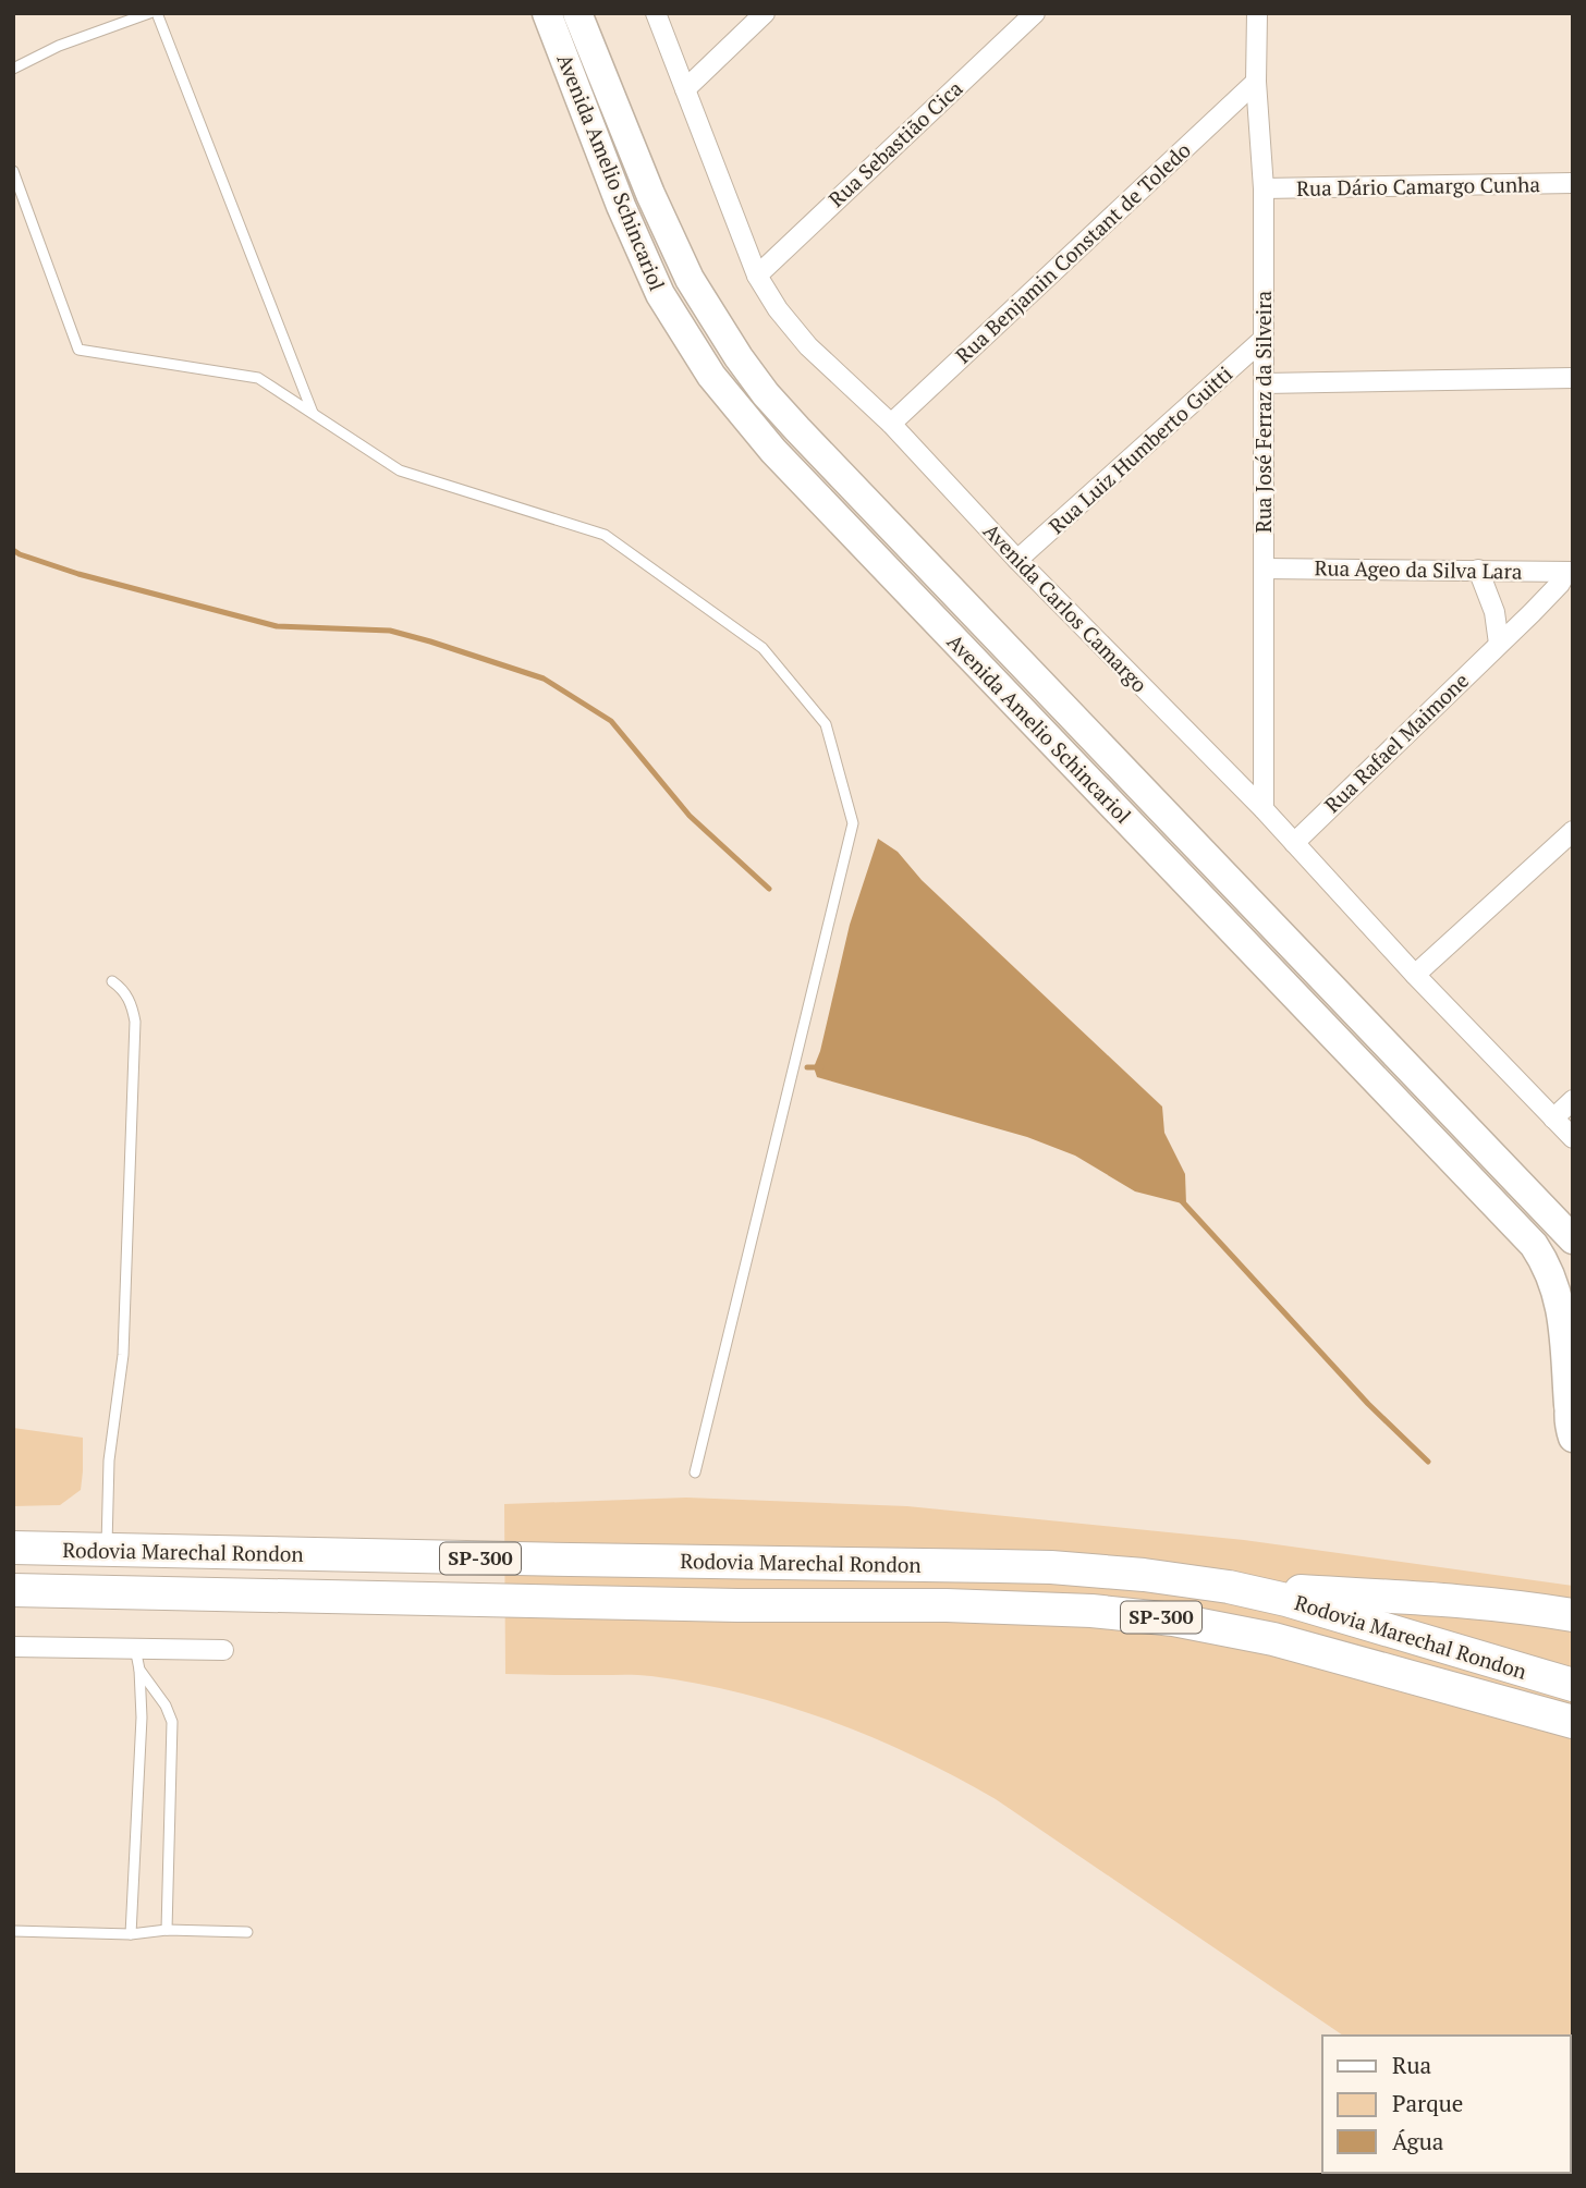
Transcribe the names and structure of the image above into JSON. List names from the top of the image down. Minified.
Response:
{"streets":{"highway":["Rodovia Marechal Rondon","SP-300"],"main road":["Avenida Amelio Schincariol"],"street":["Rua Sebastião Cica","Rua Dário Camargo Cunha","Rua Benjamin Constant de Toledo","Rua José Ferraz da Silveira","Rua Luiz Humberto Guitti","Rua Ageo da Silva Lara","Avenida Carlos Camargo","Rua Rafael Maimone"]},"crossings":[["Rua Sebastião Cica","Avenida Carlos Camargo"],["Rua Dário Camargo Cunha","Rua José Ferraz da Silveira"],["Rua Benjamin Constant de Toledo","Rua José Ferraz da Silveira"],["Rua Benjamin Constant de Toledo","Avenida Carlos Camargo"],["Rua José Ferraz da Silveira","Rua Luiz Humberto Guitti"],["Rua José Ferraz da Silveira","Rua Ageo da Silva Lara"],["Rua José Ferraz da Silveira","Avenida Carlos Camargo"],["Rua Luiz Humberto Guitti","Avenida Carlos Camargo"],["Rua Ageo da Silva Lara","Rua Rafael Maimone"],["Avenida Carlos Camargo","Rua Rafael Maimone"]],"legend":["Rua","Parque","Água"]}
